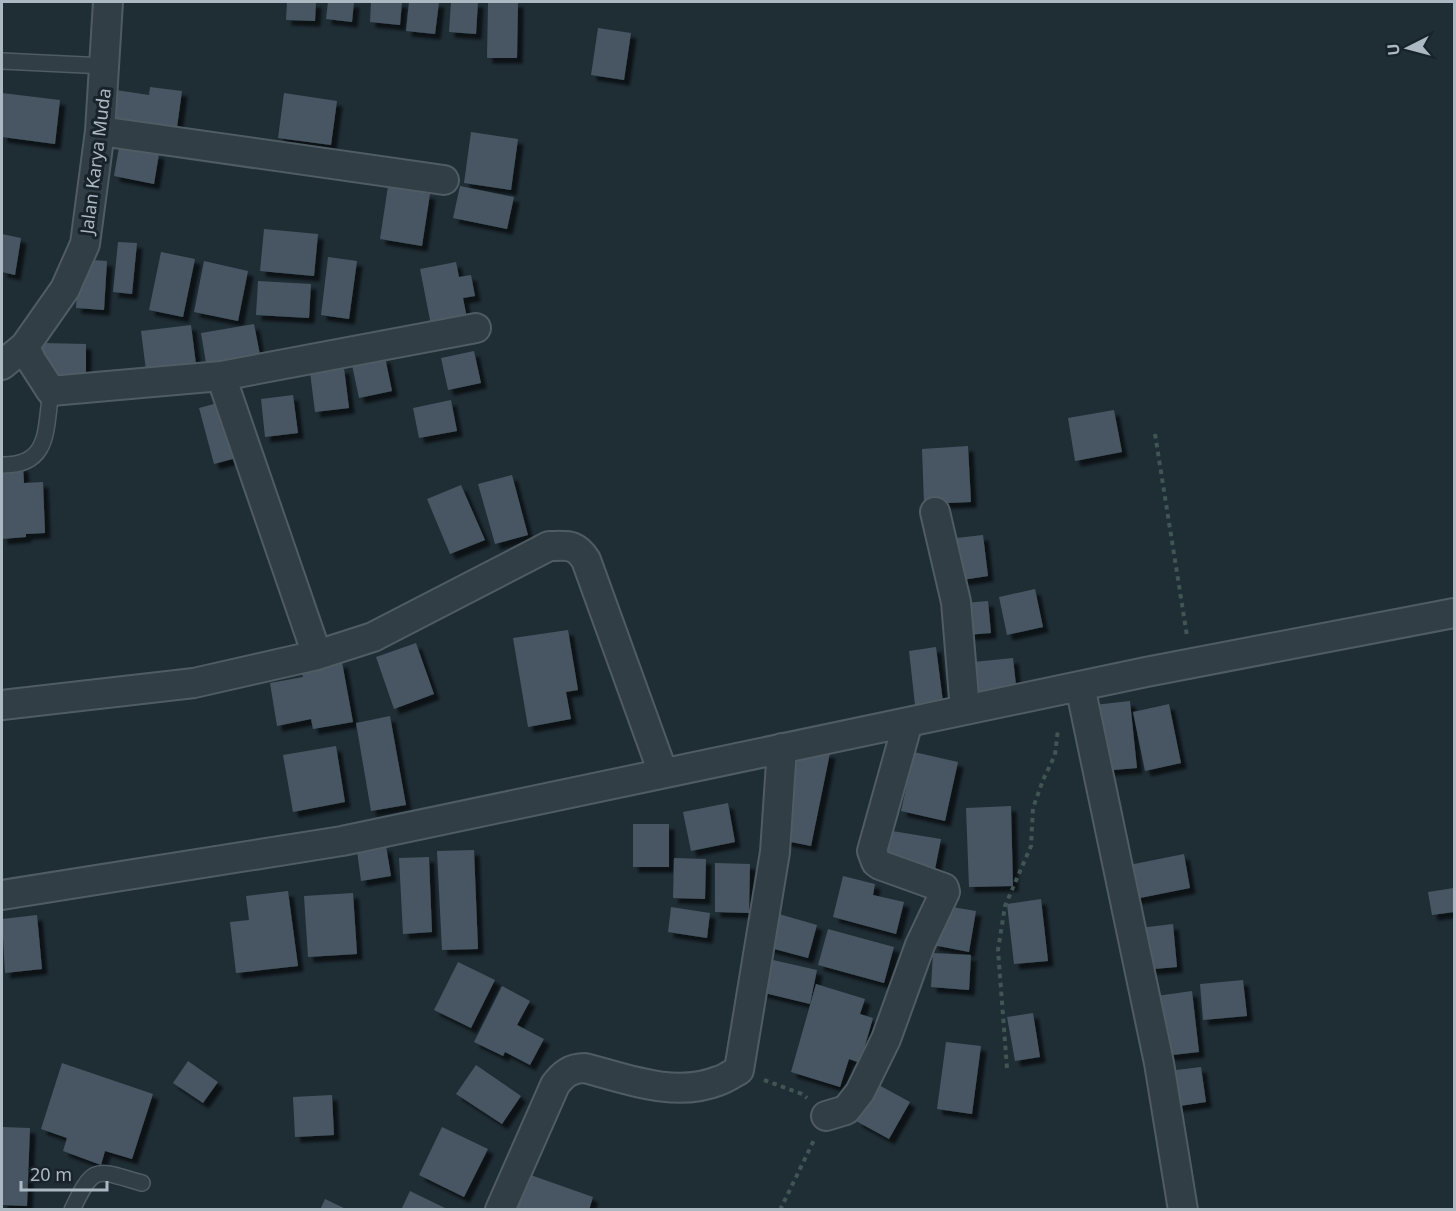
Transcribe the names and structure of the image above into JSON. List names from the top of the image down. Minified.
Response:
{"streets":{"street":["Jalan Karya Muda"]},"scale_bar":"20 m","north":"left"}
